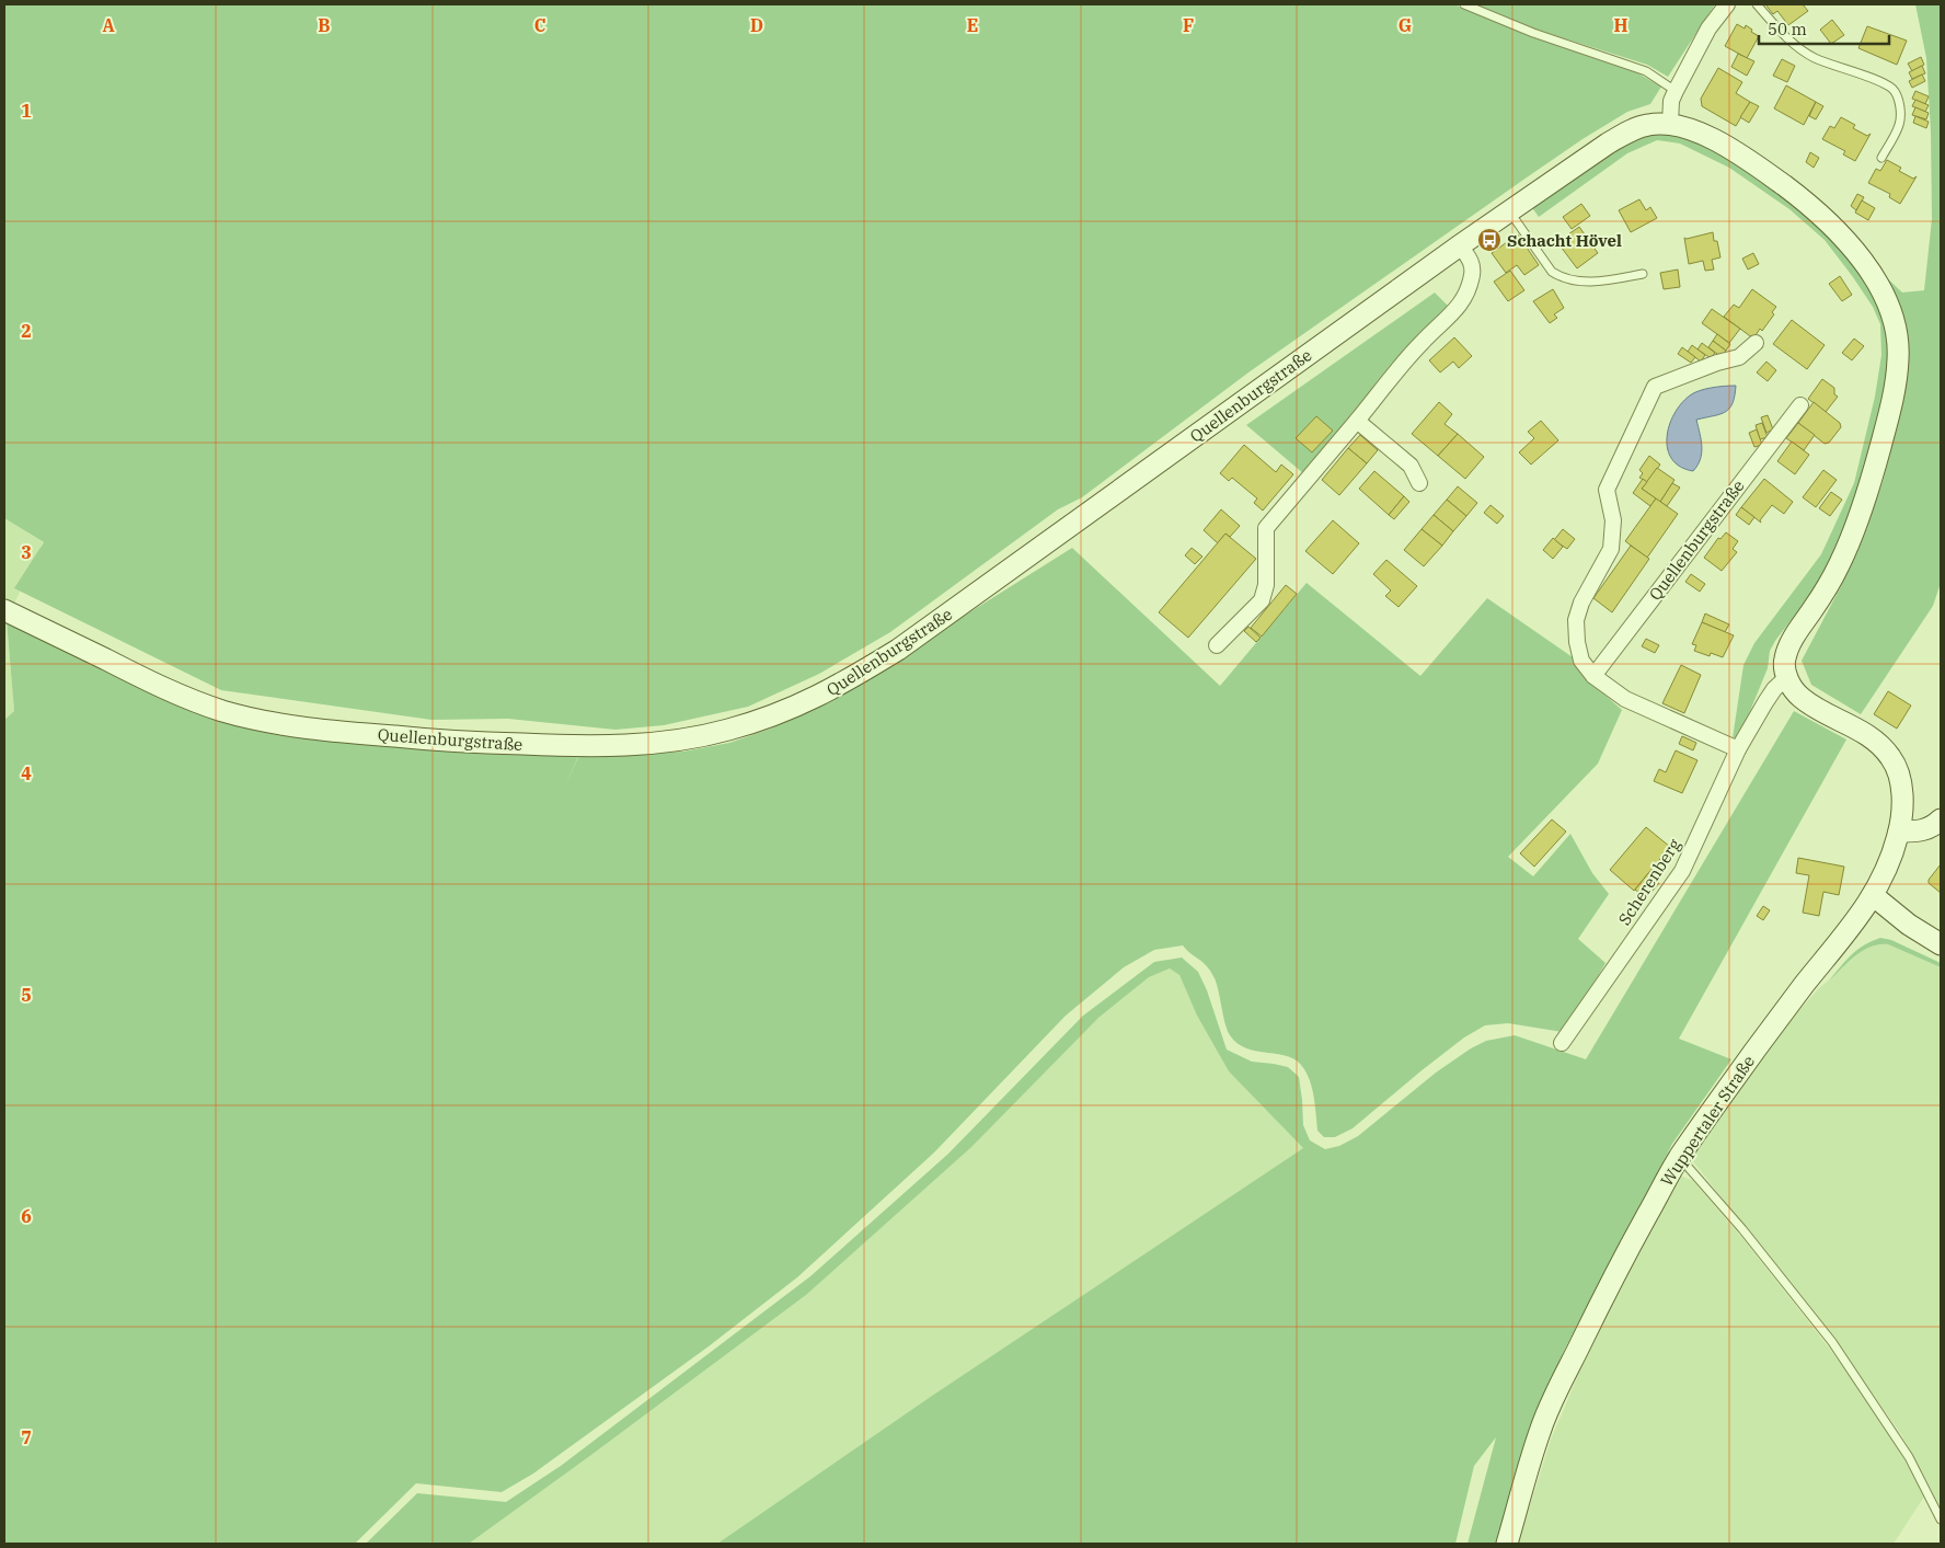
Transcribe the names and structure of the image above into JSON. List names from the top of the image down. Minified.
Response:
{"streets":{"street":["Quellenburgstraße","Scherenberg","Wuppertaler Straße"]},"crossings":[["Quellenburgstraße","Scherenberg"],["Quellenburgstraße","Wuppertaler Straße"],["Scherenberg","Wuppertaler Straße"]],"places":{"bus stop":["Schacht Hövel"]},"scale_bar":"50 m","grid":{"columns":["A","B","C","D","E","F","G","H"],"rows":["1","2","3","4","5","6","7"]}}
